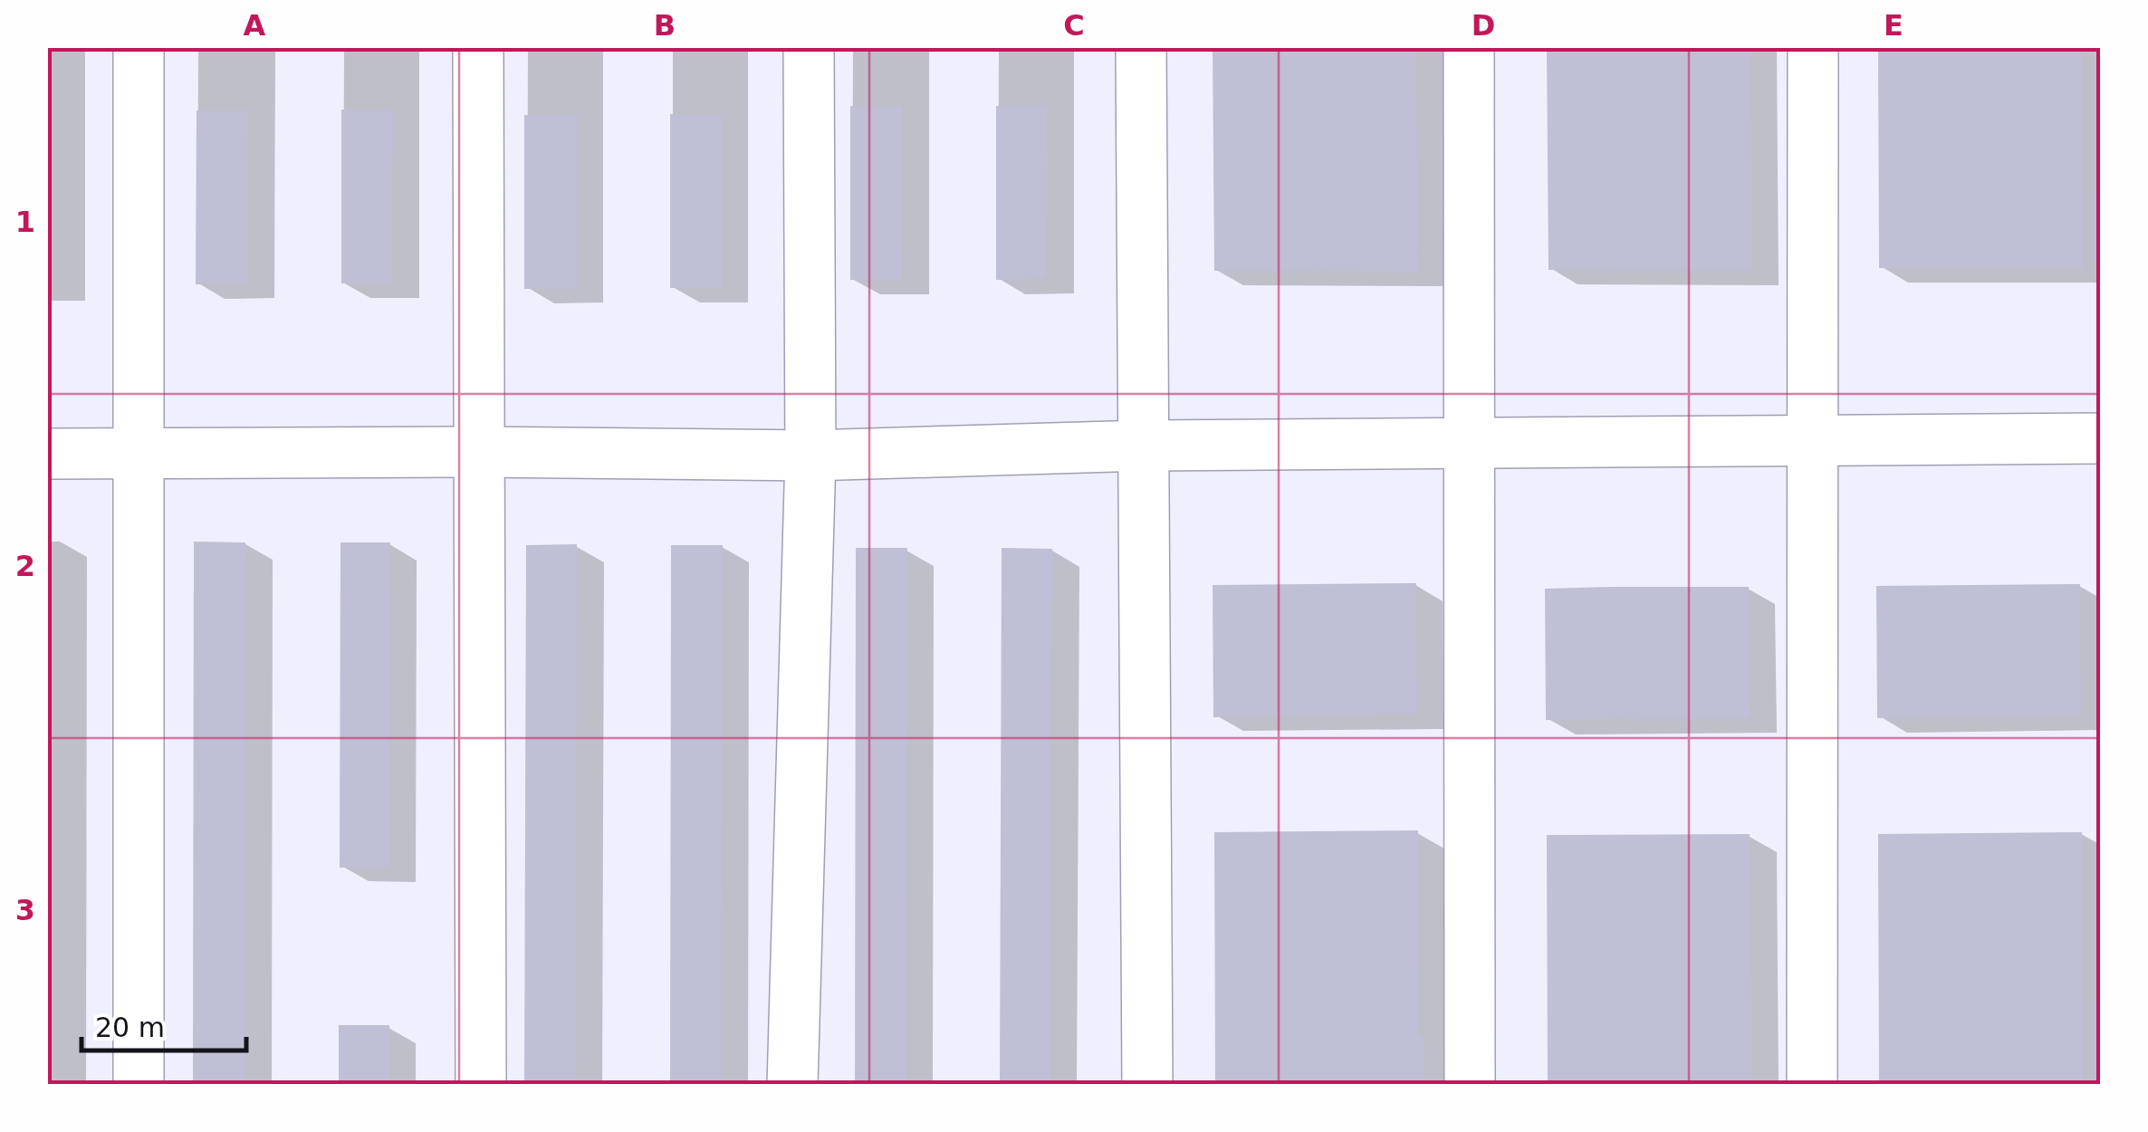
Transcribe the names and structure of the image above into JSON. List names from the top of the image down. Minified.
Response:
{"scale_bar":"20 m","grid":{"columns":["A","B","C","D","E"],"rows":["1","2","3"]}}
